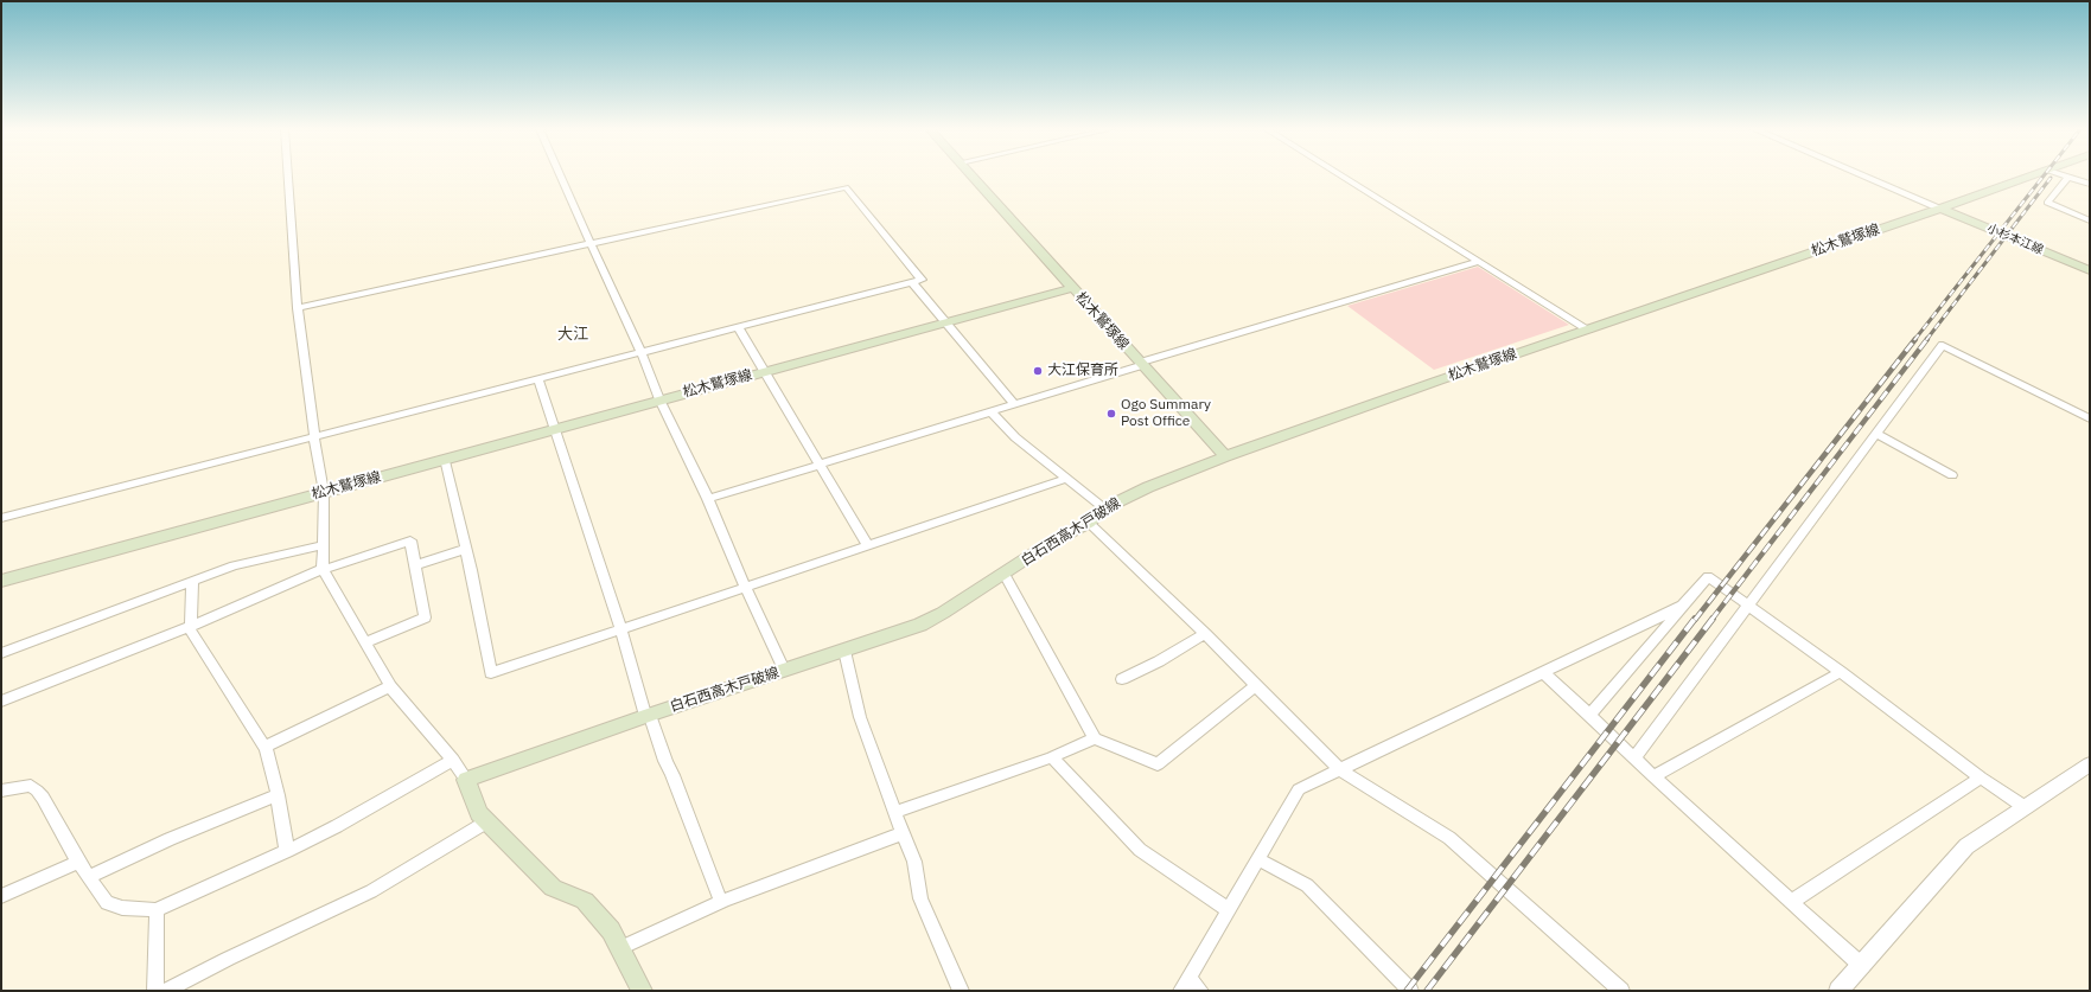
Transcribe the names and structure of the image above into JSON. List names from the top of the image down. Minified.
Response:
{"streets":{"main road":["小杉本江線","松木鷲塚線","白石西高木戸破線"]},"crossings":[["小杉本江線","松木鷲塚線"],["松木鷲塚線","白石西高木戸破線"]],"districts":["大江"],"places":["大江保育所","Ogo Summary Post Office"]}
